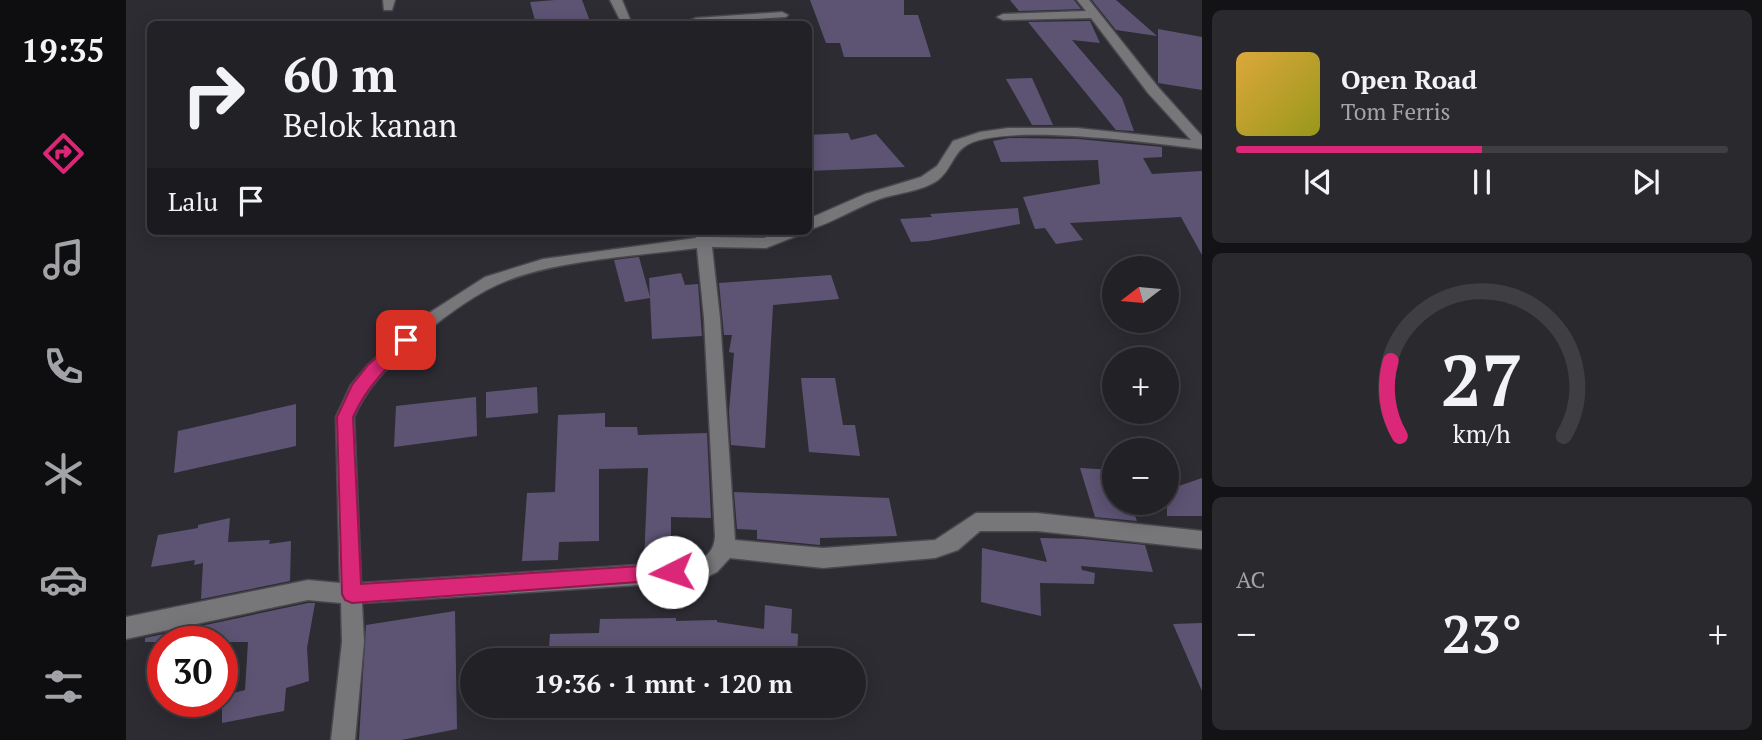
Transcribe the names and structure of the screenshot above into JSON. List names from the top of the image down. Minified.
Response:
{"north":"left","page":{"tabs":"19:35","turn":["60 m","Belok kanan"],"song":["Open Road","Tom Ferris"],"then":"Lalu","map_buttons":["+","−"],"tile":"AC","heat":["−","23°","+"],"limit":"30","trip":"19:36 · 1 mnt · 120 m","gauge":["27","km/h"]}}
